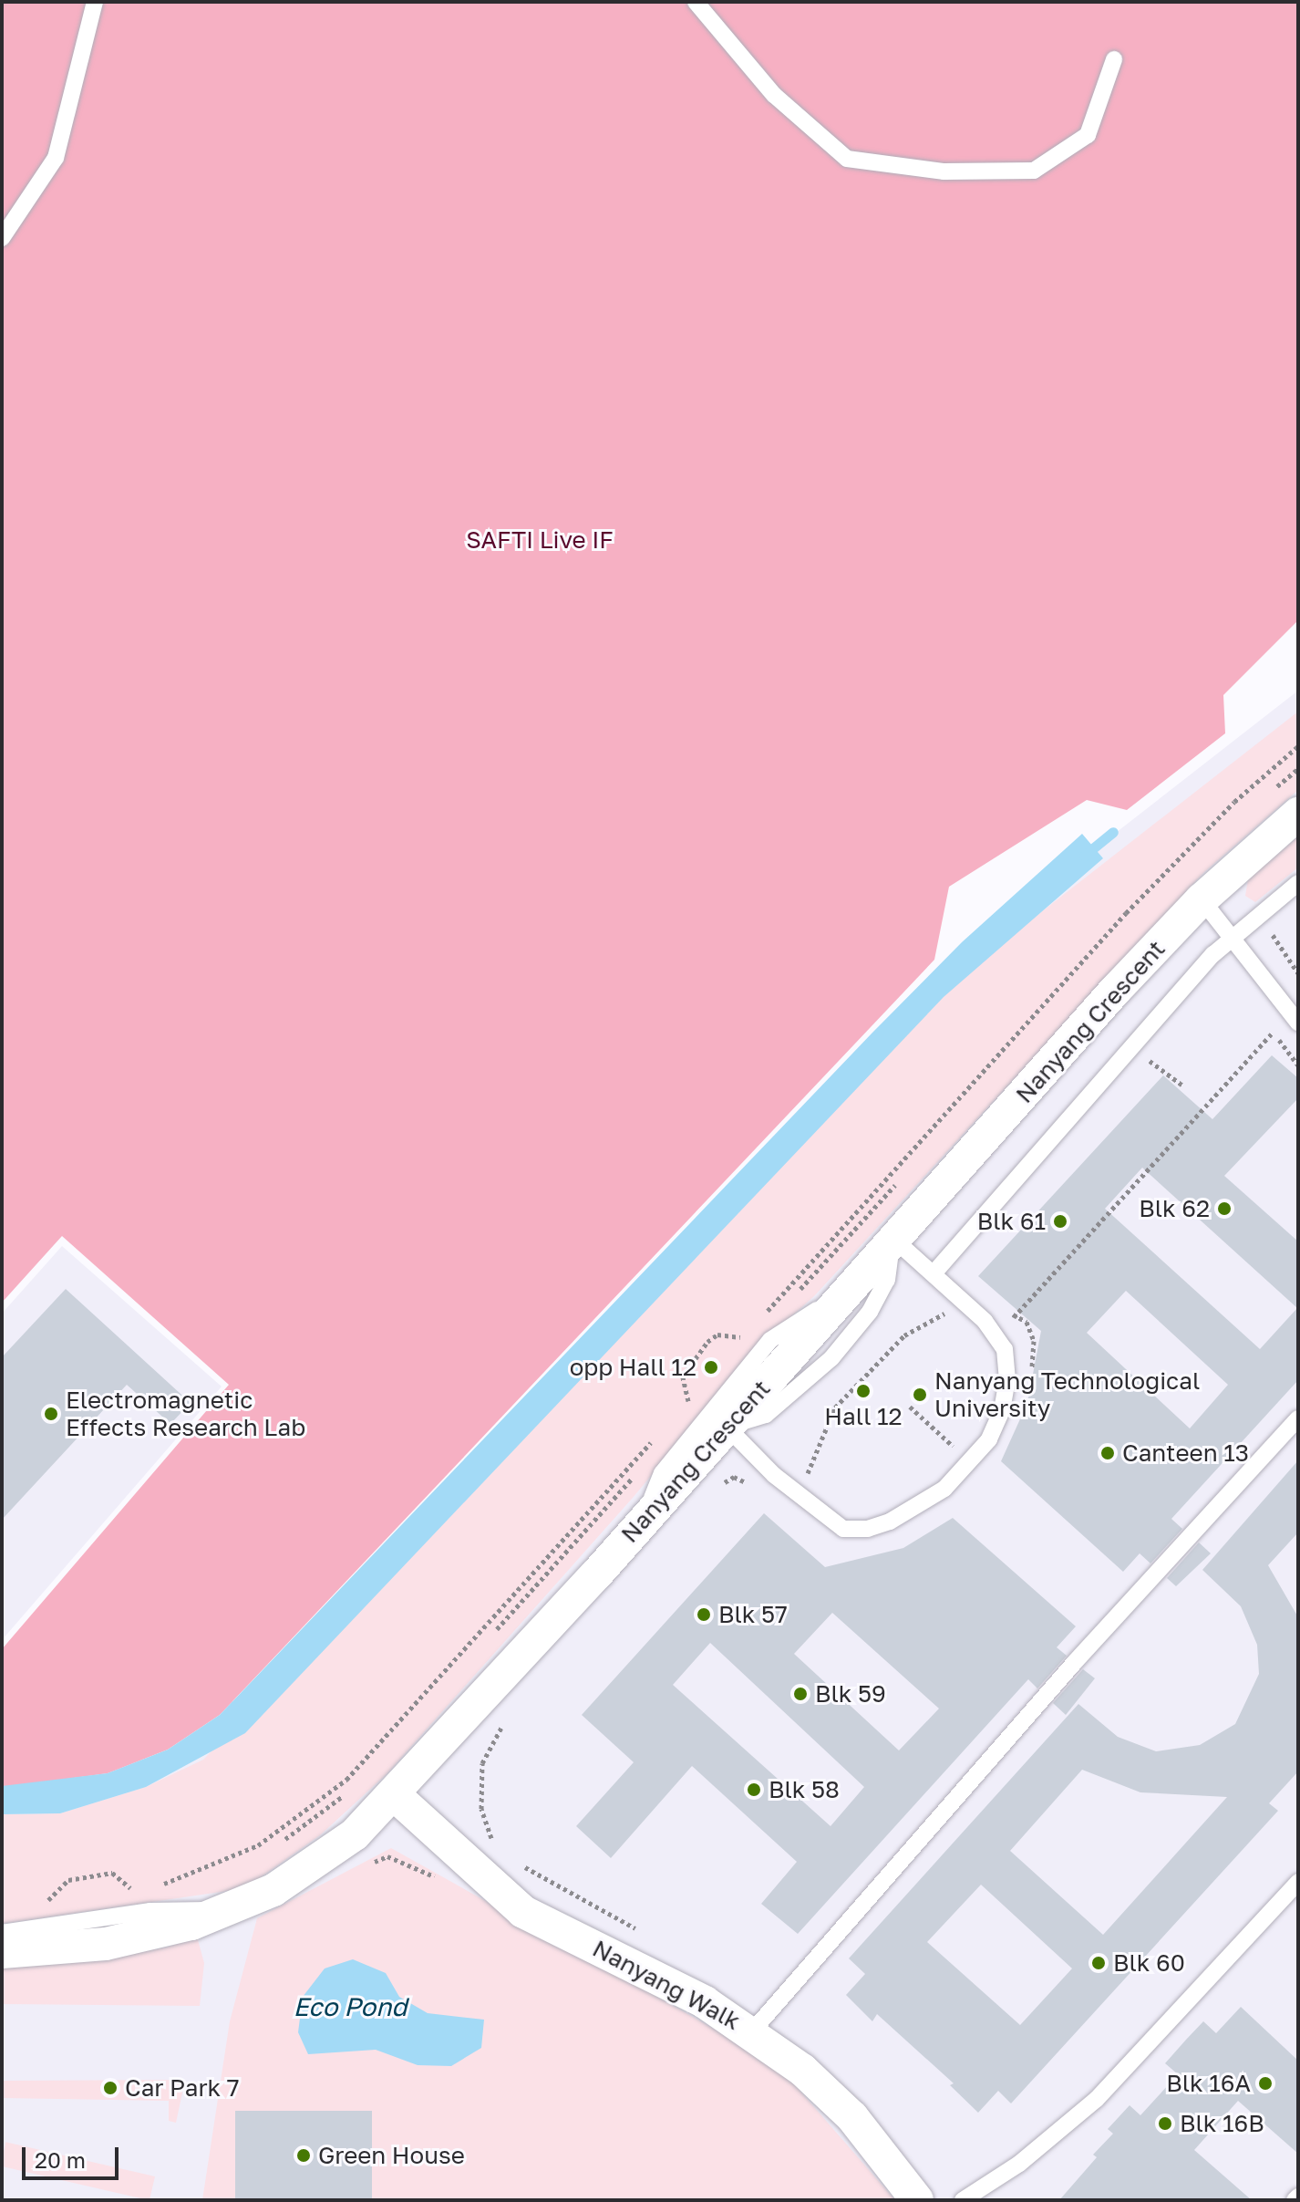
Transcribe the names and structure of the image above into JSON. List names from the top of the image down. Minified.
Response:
{"streets":{"street":["Nanyang Crescent","Nanyang Walk"]},"crossings":[["Nanyang Crescent","Nanyang Walk"]],"water":["Eco Pond"],"parks":["SAFTI Live IF"],"places":["Blk 62","Blk 61","opp Hall 12","Hall 12","Nanyang Technological University","Electromagnetic Effects Research Lab","Canteen 13","Blk 57","Blk 59","Blk 58","Blk 60","Blk 16A","Car Park 7","Blk 16B","Green House"],"scale_bar":"20 m"}
